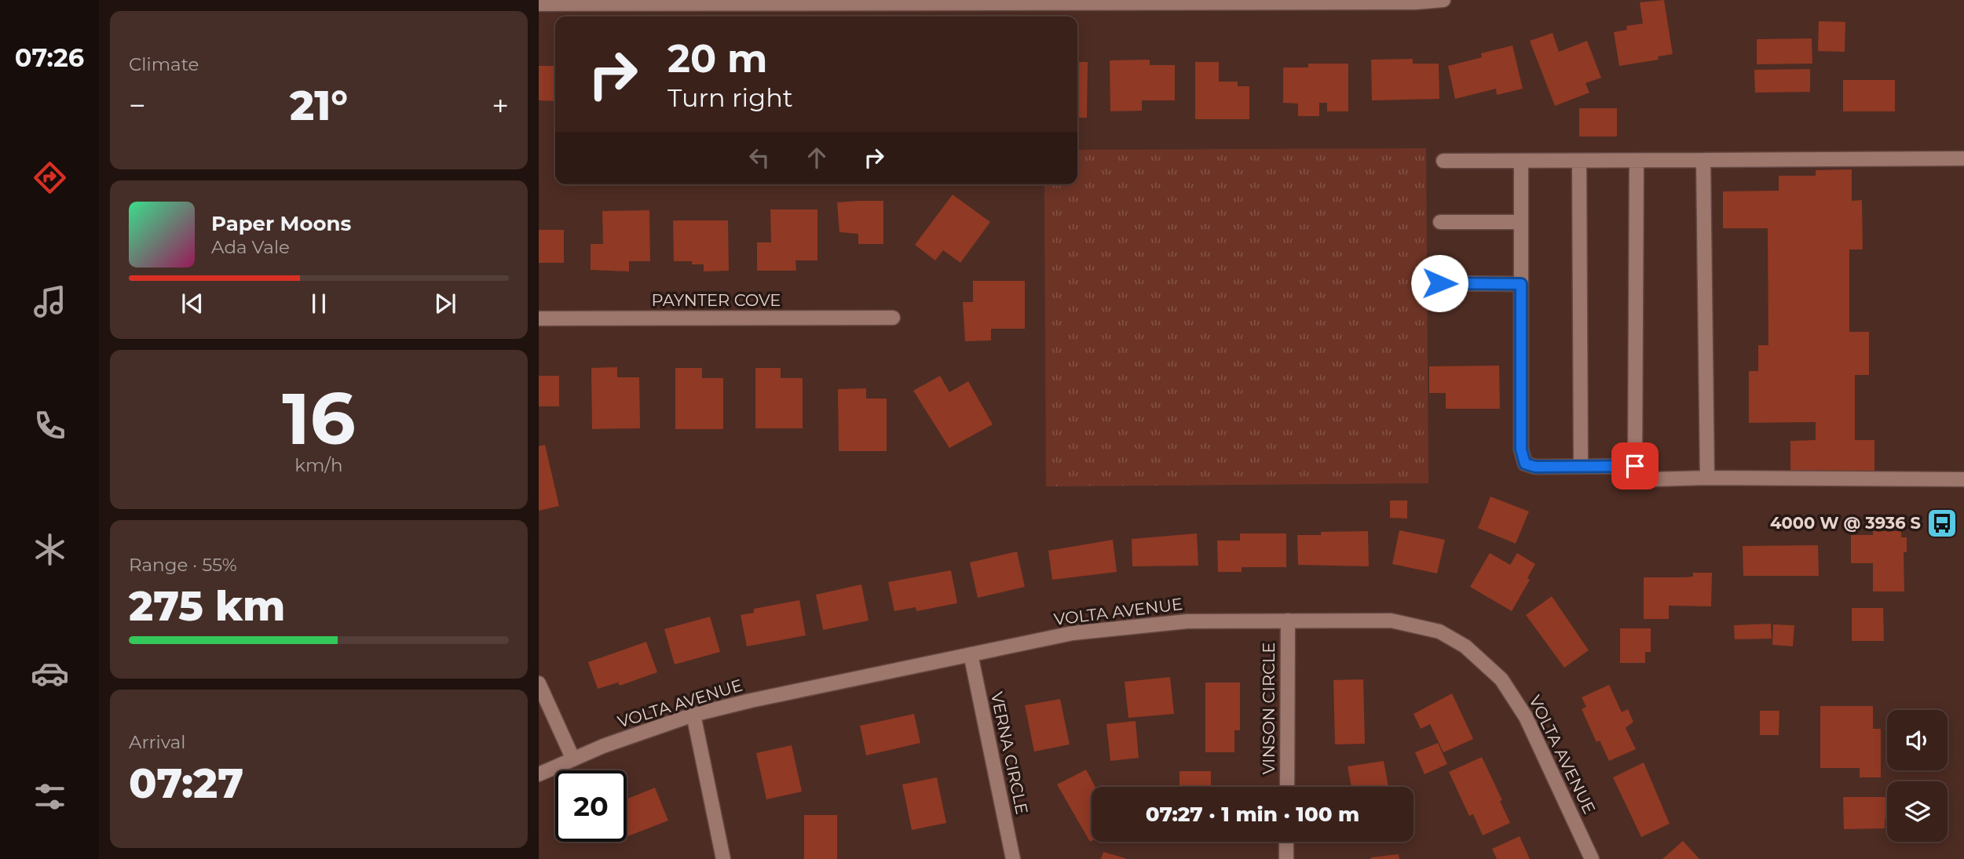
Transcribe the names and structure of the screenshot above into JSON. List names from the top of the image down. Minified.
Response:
{"streets":{"street":["PAYNTER COVE","VOLTA AVENUE","VINSON CIRCLE","VERNA CIRCLE"]},"crossings":[["VOLTA AVENUE","VINSON CIRCLE"],["VOLTA AVENUE","VERNA CIRCLE"]],"places":{"bus stop":["4000 W @ 3936 S"]},"page":{"tabs":"07:26","tile":["Climate",["16","km/h"],["Range · 55%","275 km"],["Arrival","07:27"]],"turn":["20 m","Turn right"],"heat":["−","21°","+"],"song":["Paper Moons","Ada Vale"],"limit":"20","trip":"07:27 · 1 min · 100 m"}}
